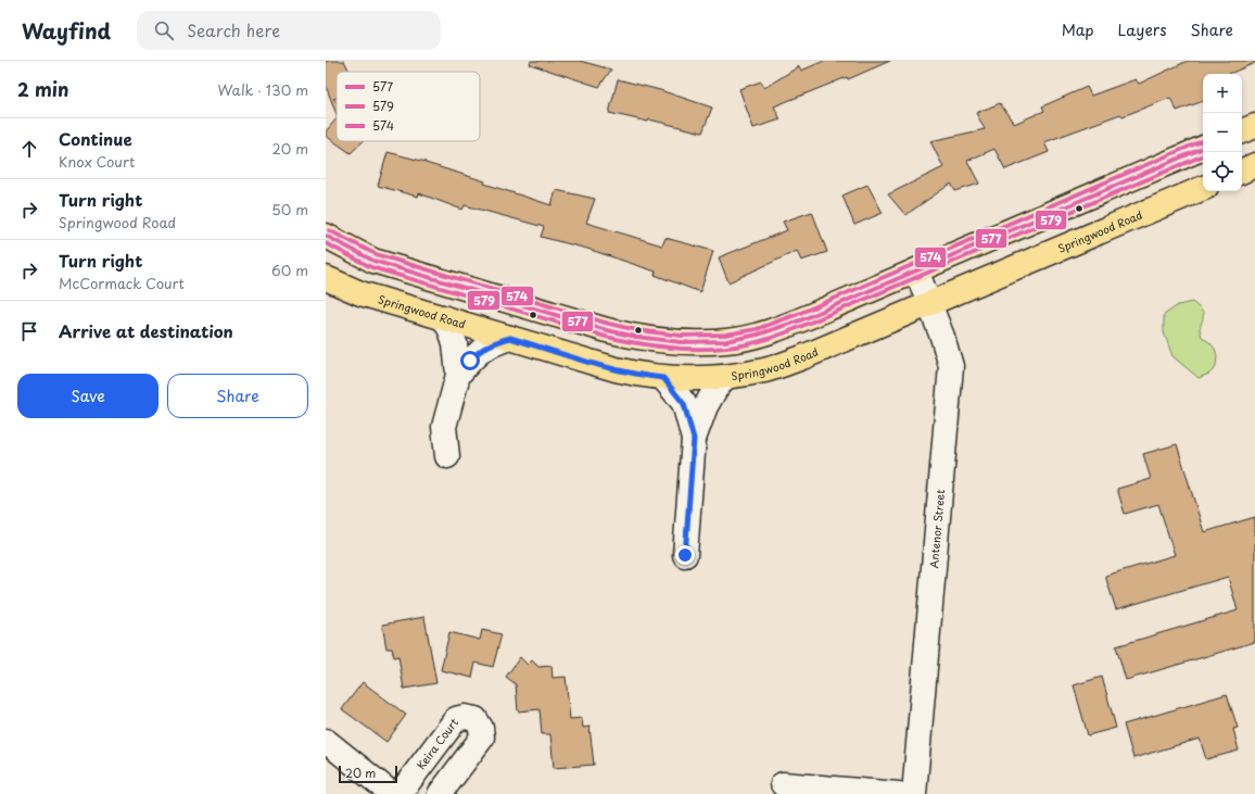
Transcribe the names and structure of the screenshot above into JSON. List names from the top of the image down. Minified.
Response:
{"streets":{"main road":["Springwood Road"],"street":["Antenor Street","Keira Court"]},"crossings":[["Springwood Road","Antenor Street"]],"lines":["transit line 574","transit line 577","transit line 579"],"legend":["577","579","574"],"scale_bar":"20 m","page":{"header":"Wayfind","search":"Search here","nav":["Map","Layers","Share"],"heading":["2 min","Walk · 130 m"],"map_buttons":["+","−"],"list":[["Continue","Knox Court","20 m"],["Turn right","Springwood Road","50 m"],["Turn right","McCormack Court","60 m"],"Arrive at destination"],"buttons":["Save","Share"],"scale":"20 m"}}
